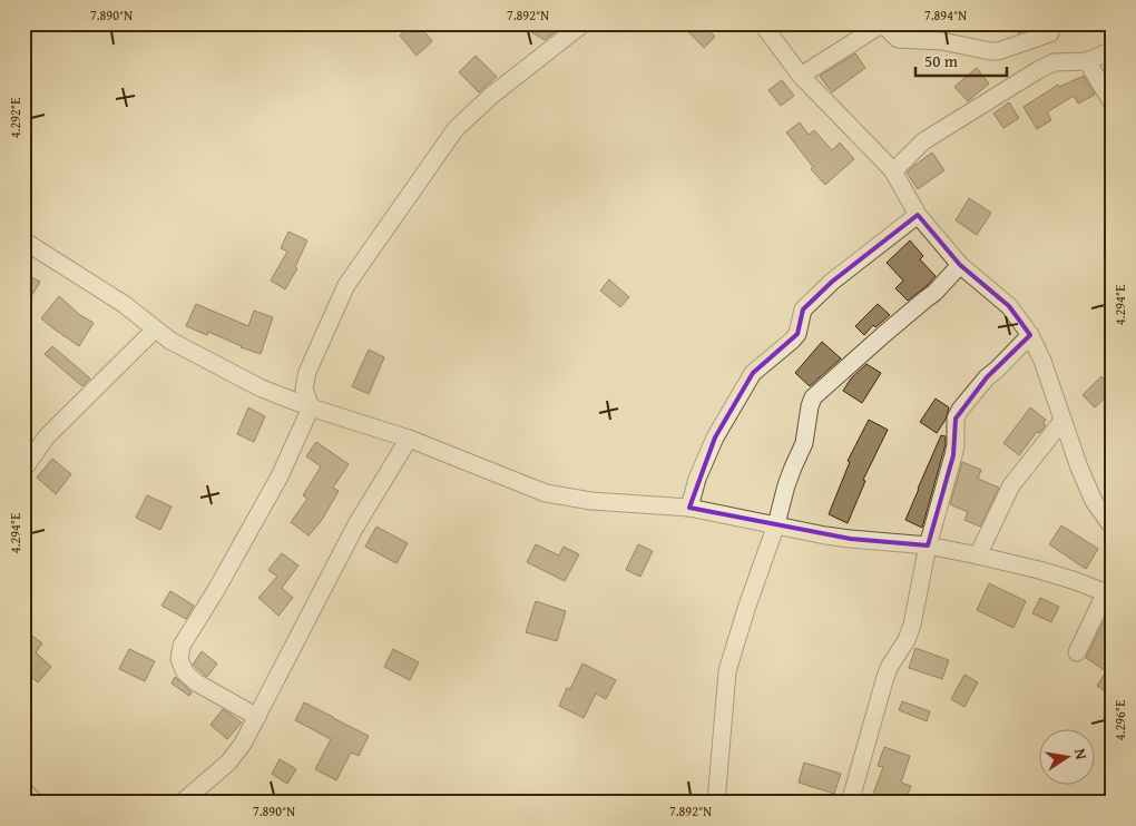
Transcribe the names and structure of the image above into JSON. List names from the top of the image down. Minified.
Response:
{"scale_bar":"50 m","north":"right","coordinates":["7.890°N","7.892°N","7.894°N","4.292°E","4.294°E","4.296°E"]}
